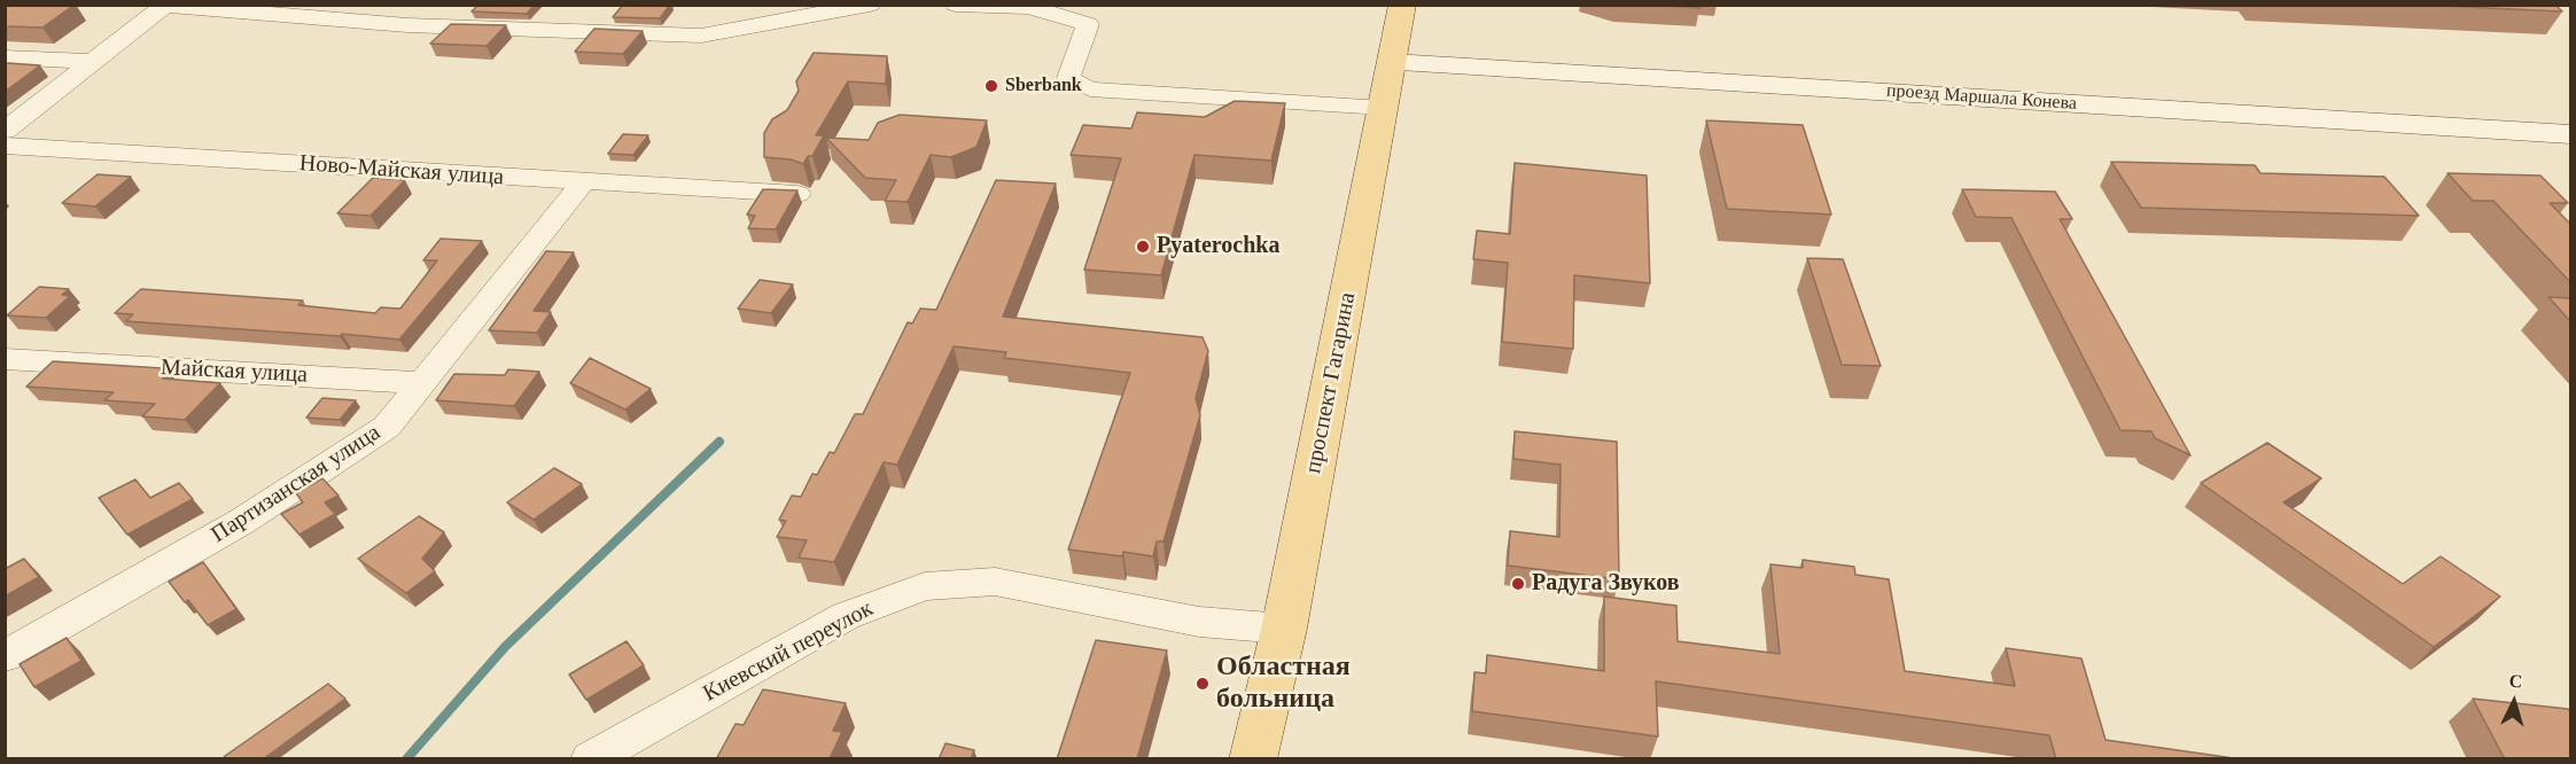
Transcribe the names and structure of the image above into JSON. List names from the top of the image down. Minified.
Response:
{"streets":{"main road":["проспект Гагарина"],"street":["проезд Маршала Конева","Ново-Майская улица","Майская улица","Партизанская улица","Киевский переулок"]},"crossings":[["проезд Маршала Конева","проспект Гагарина"],["Ново-Майская улица","Партизанская улица"],["Майская улица","Партизанская улица"],["проспект Гагарина","Киевский переулок"]],"places":["Sberbank","Pyaterochka","Радуга Звуков","Областная больница"],"north":"top"}
